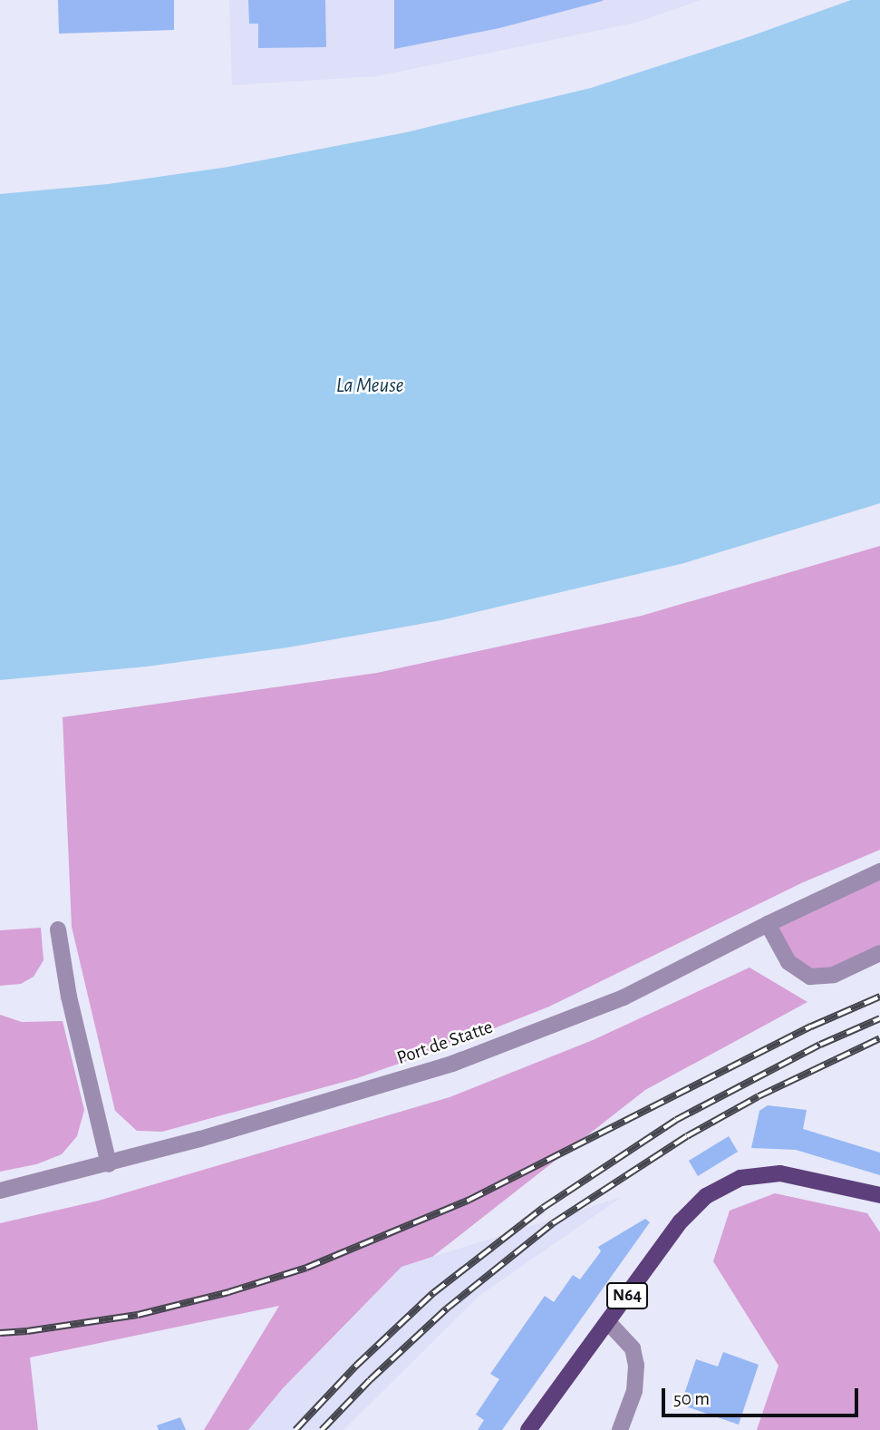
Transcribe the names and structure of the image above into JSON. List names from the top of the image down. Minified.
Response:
{"streets":{"main road":["N64"],"street":["Port de Statte"]},"water":["La Meuse"],"scale_bar":"50 m"}
